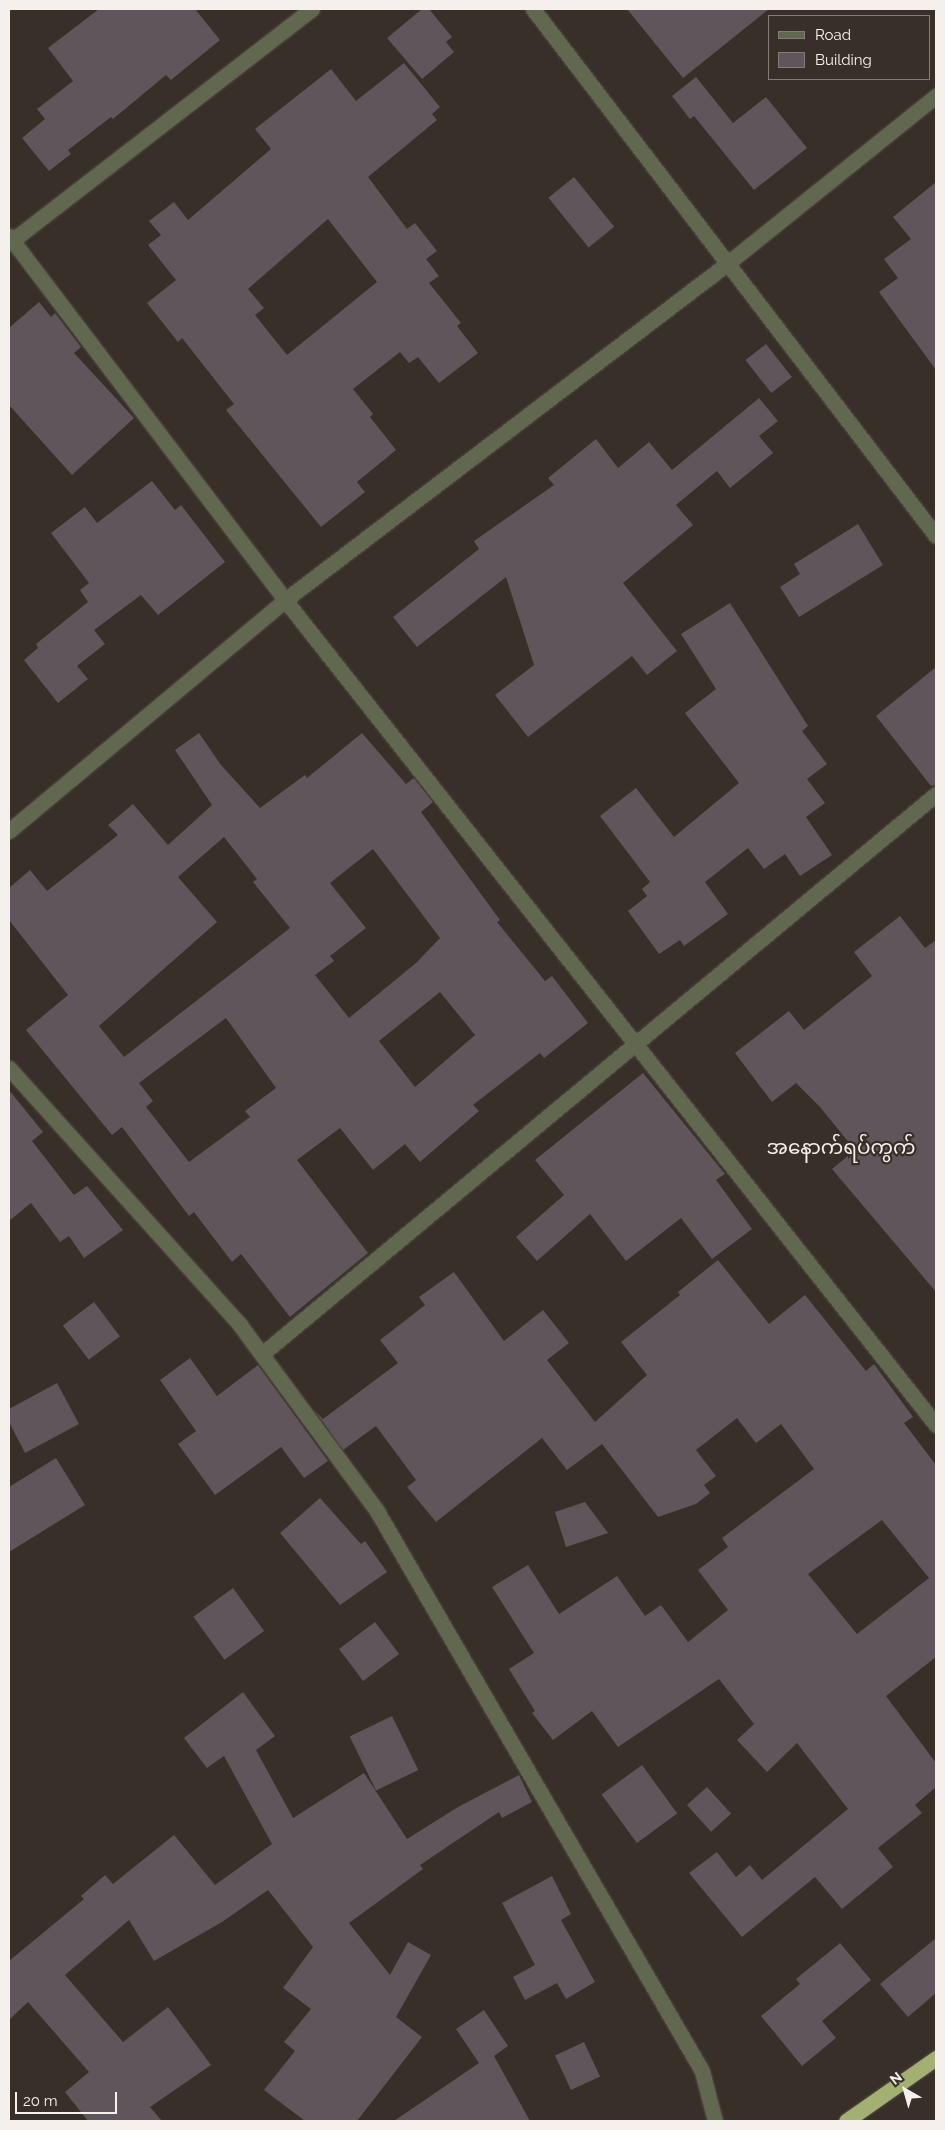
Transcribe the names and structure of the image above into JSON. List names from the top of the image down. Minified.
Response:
{"districts":["အနောက်ရပ်ကွက်"],"legend":["Road","Building"],"scale_bar":"20 m","north":"top left"}
